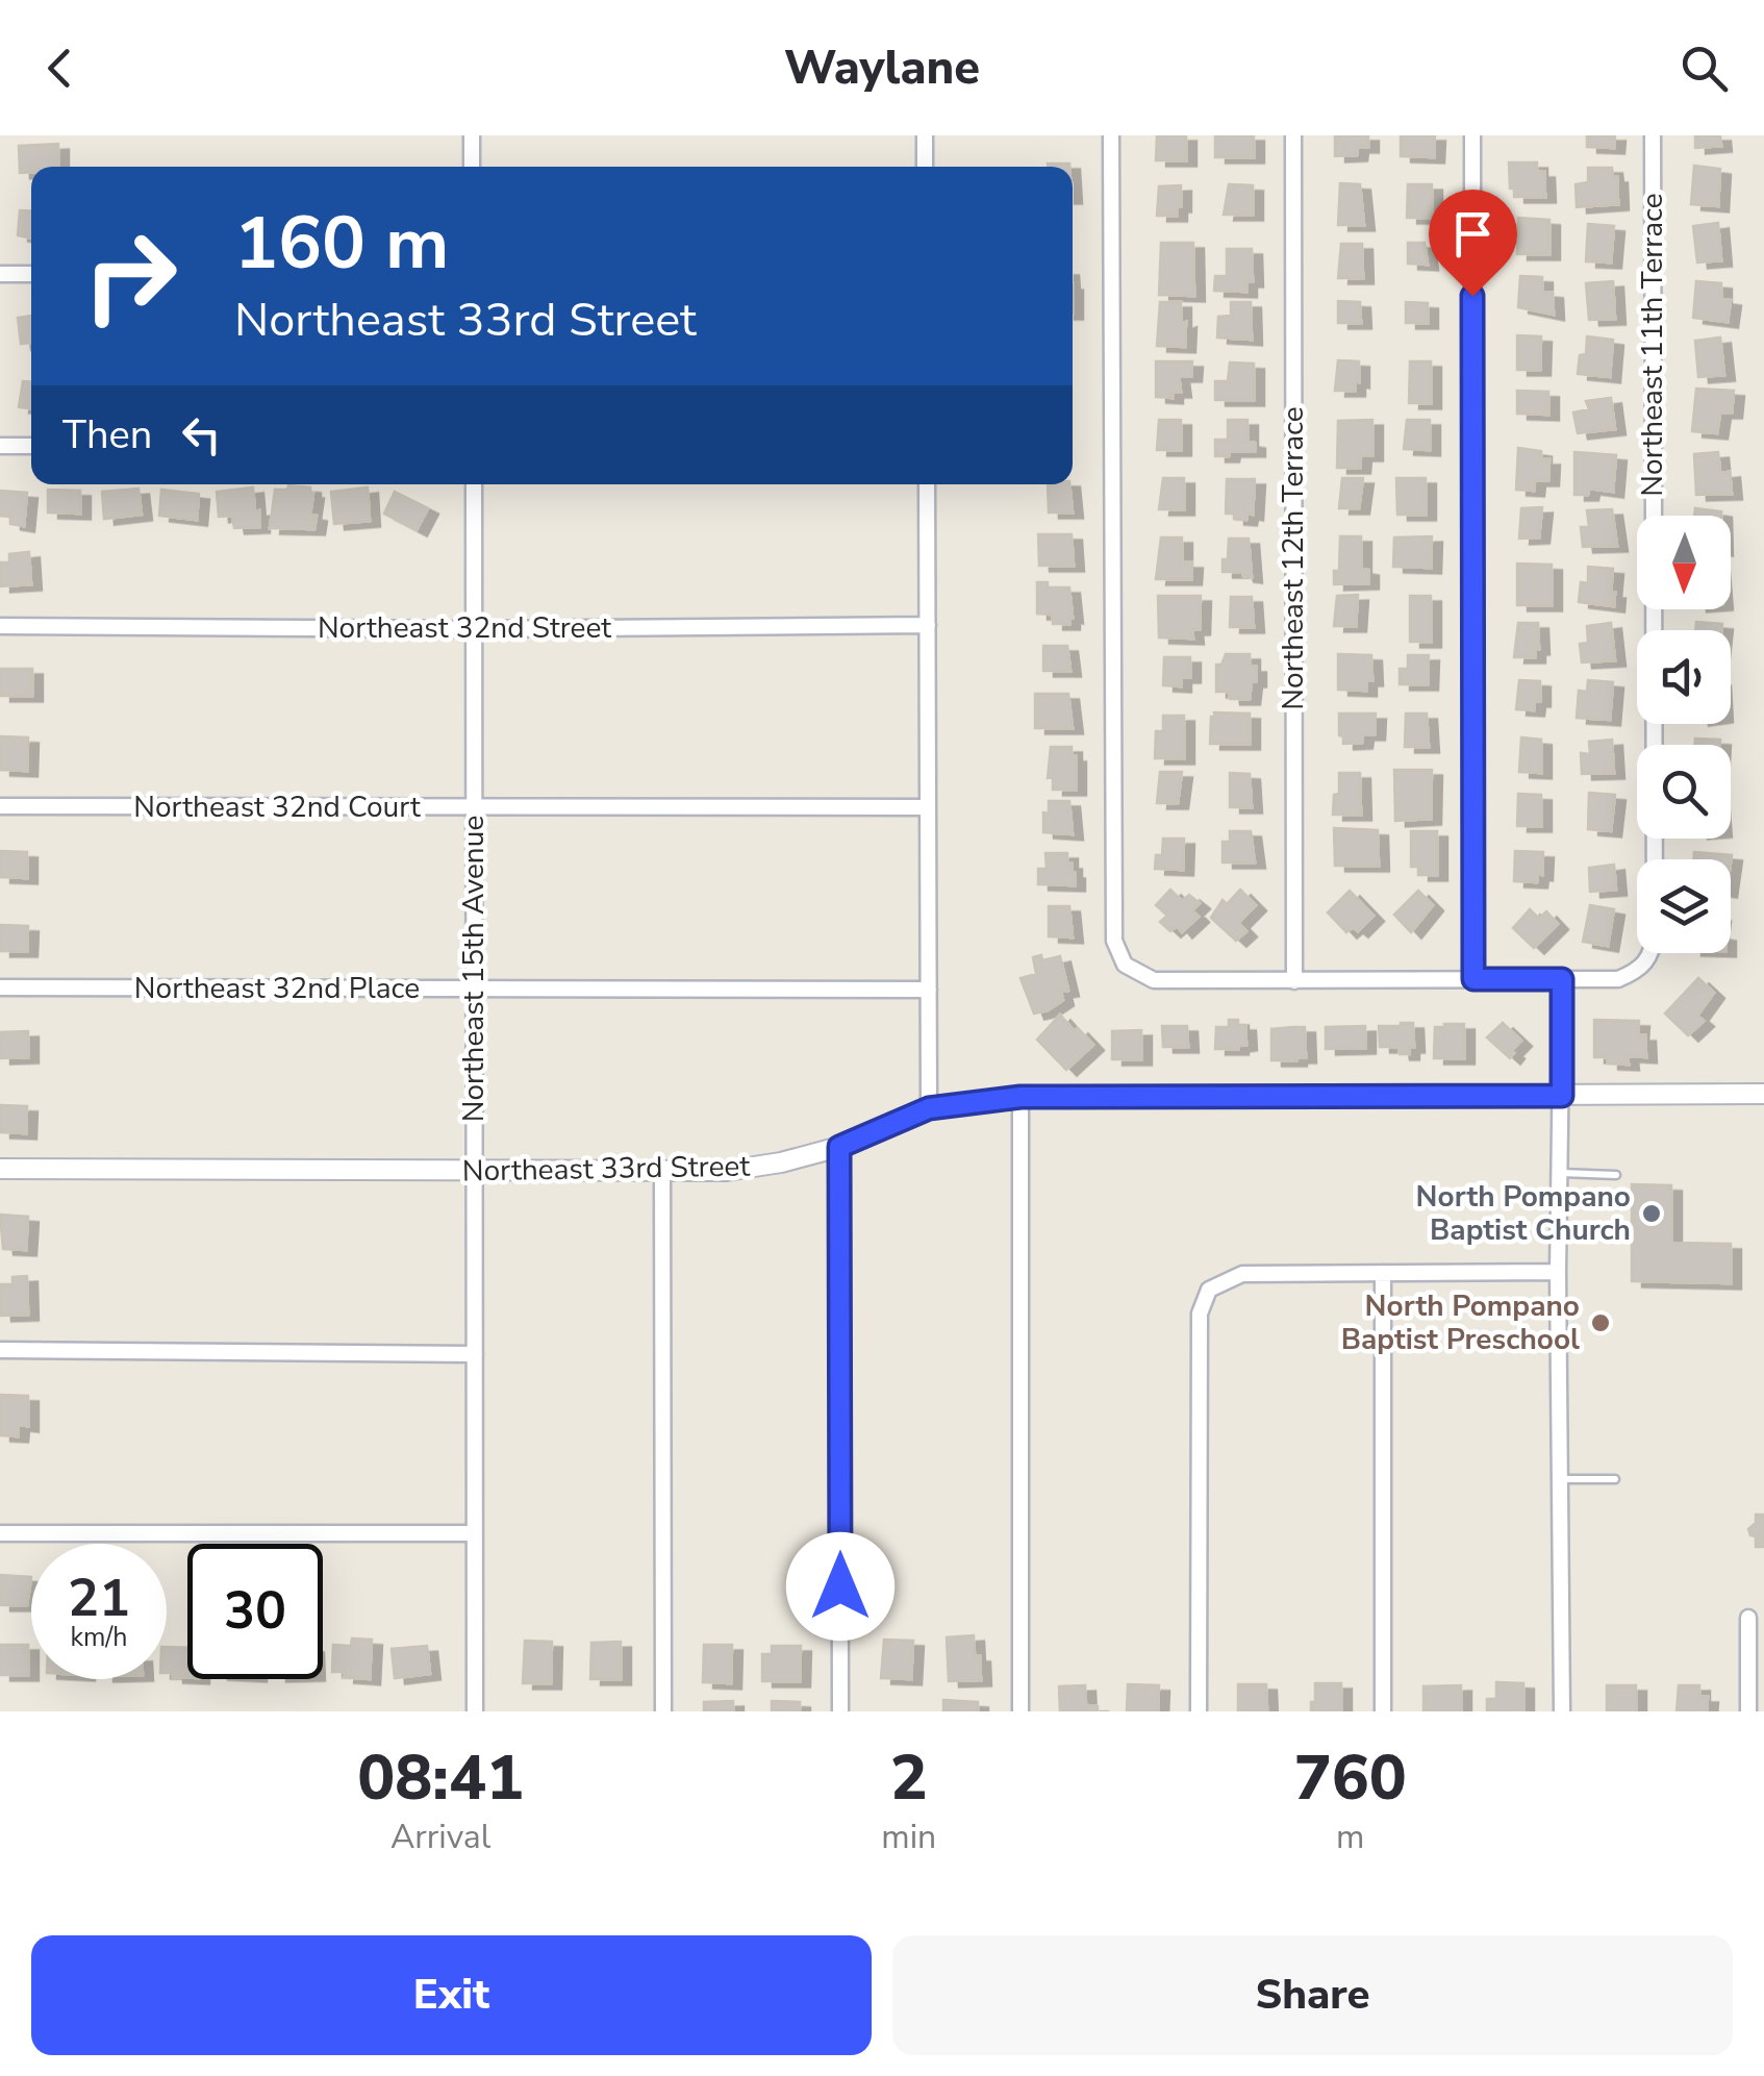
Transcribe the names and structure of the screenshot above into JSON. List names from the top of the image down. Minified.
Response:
{"streets":{"street":["Northeast 11th Terrace","Northeast 12th Terrace","Northeast 32nd Street","Northeast 32nd Court","Northeast 15th Avenue","Northeast 32nd Place","Northeast 33rd Street"]},"crossings":[["Northeast 32nd Street","Northeast 15th Avenue"],["Northeast 32nd Court","Northeast 15th Avenue"],["Northeast 15th Avenue","Northeast 32nd Place"],["Northeast 15th Avenue","Northeast 33rd Street"]],"places":["North Pompano Baptist Church","North Pompano Baptist Preschool"],"north":"bottom","page":{"header":"Waylane","turn":["160 m","Northeast 33rd Street"],"then":"Then","speed":"21 km/h","limit":"30","eta":["08:41","Arrival","2","min","760","m"],"buttons":["Exit","Share"]}}
